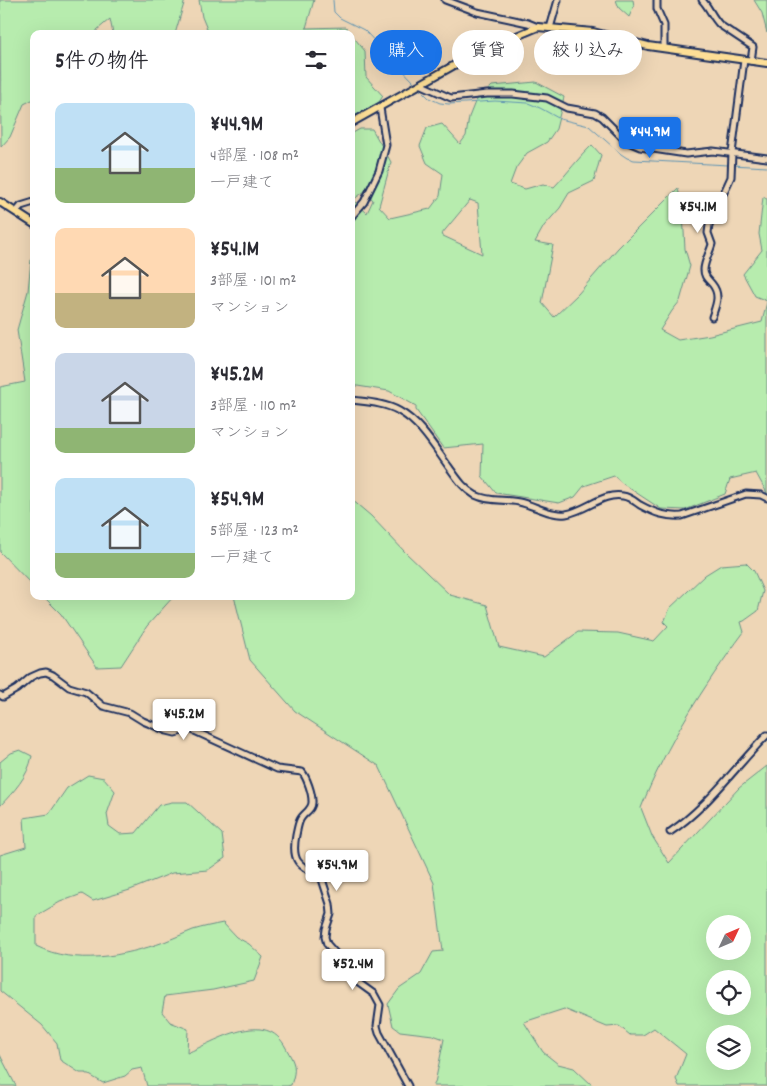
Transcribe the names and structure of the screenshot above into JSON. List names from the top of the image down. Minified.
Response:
{"north":"top right","page":{"chip":["購入","賃貸","絞り込み"],"heading":"5件の物件","list":[{"name":"¥44.9M","note":"4部屋 · 108 m² · 一戸建て"},{"name":"¥54.1M","note":"3部屋 · 101 m² · マンション"},{"name":"¥45.2M","note":"3部屋 · 110 m² · マンション"},{"name":"¥54.9M","note":"5部屋 · 123 m² · 一戸建て"}],"price":["¥44.9M","¥54.1M","¥45.2M","¥54.9M","¥52.4M"]}}
